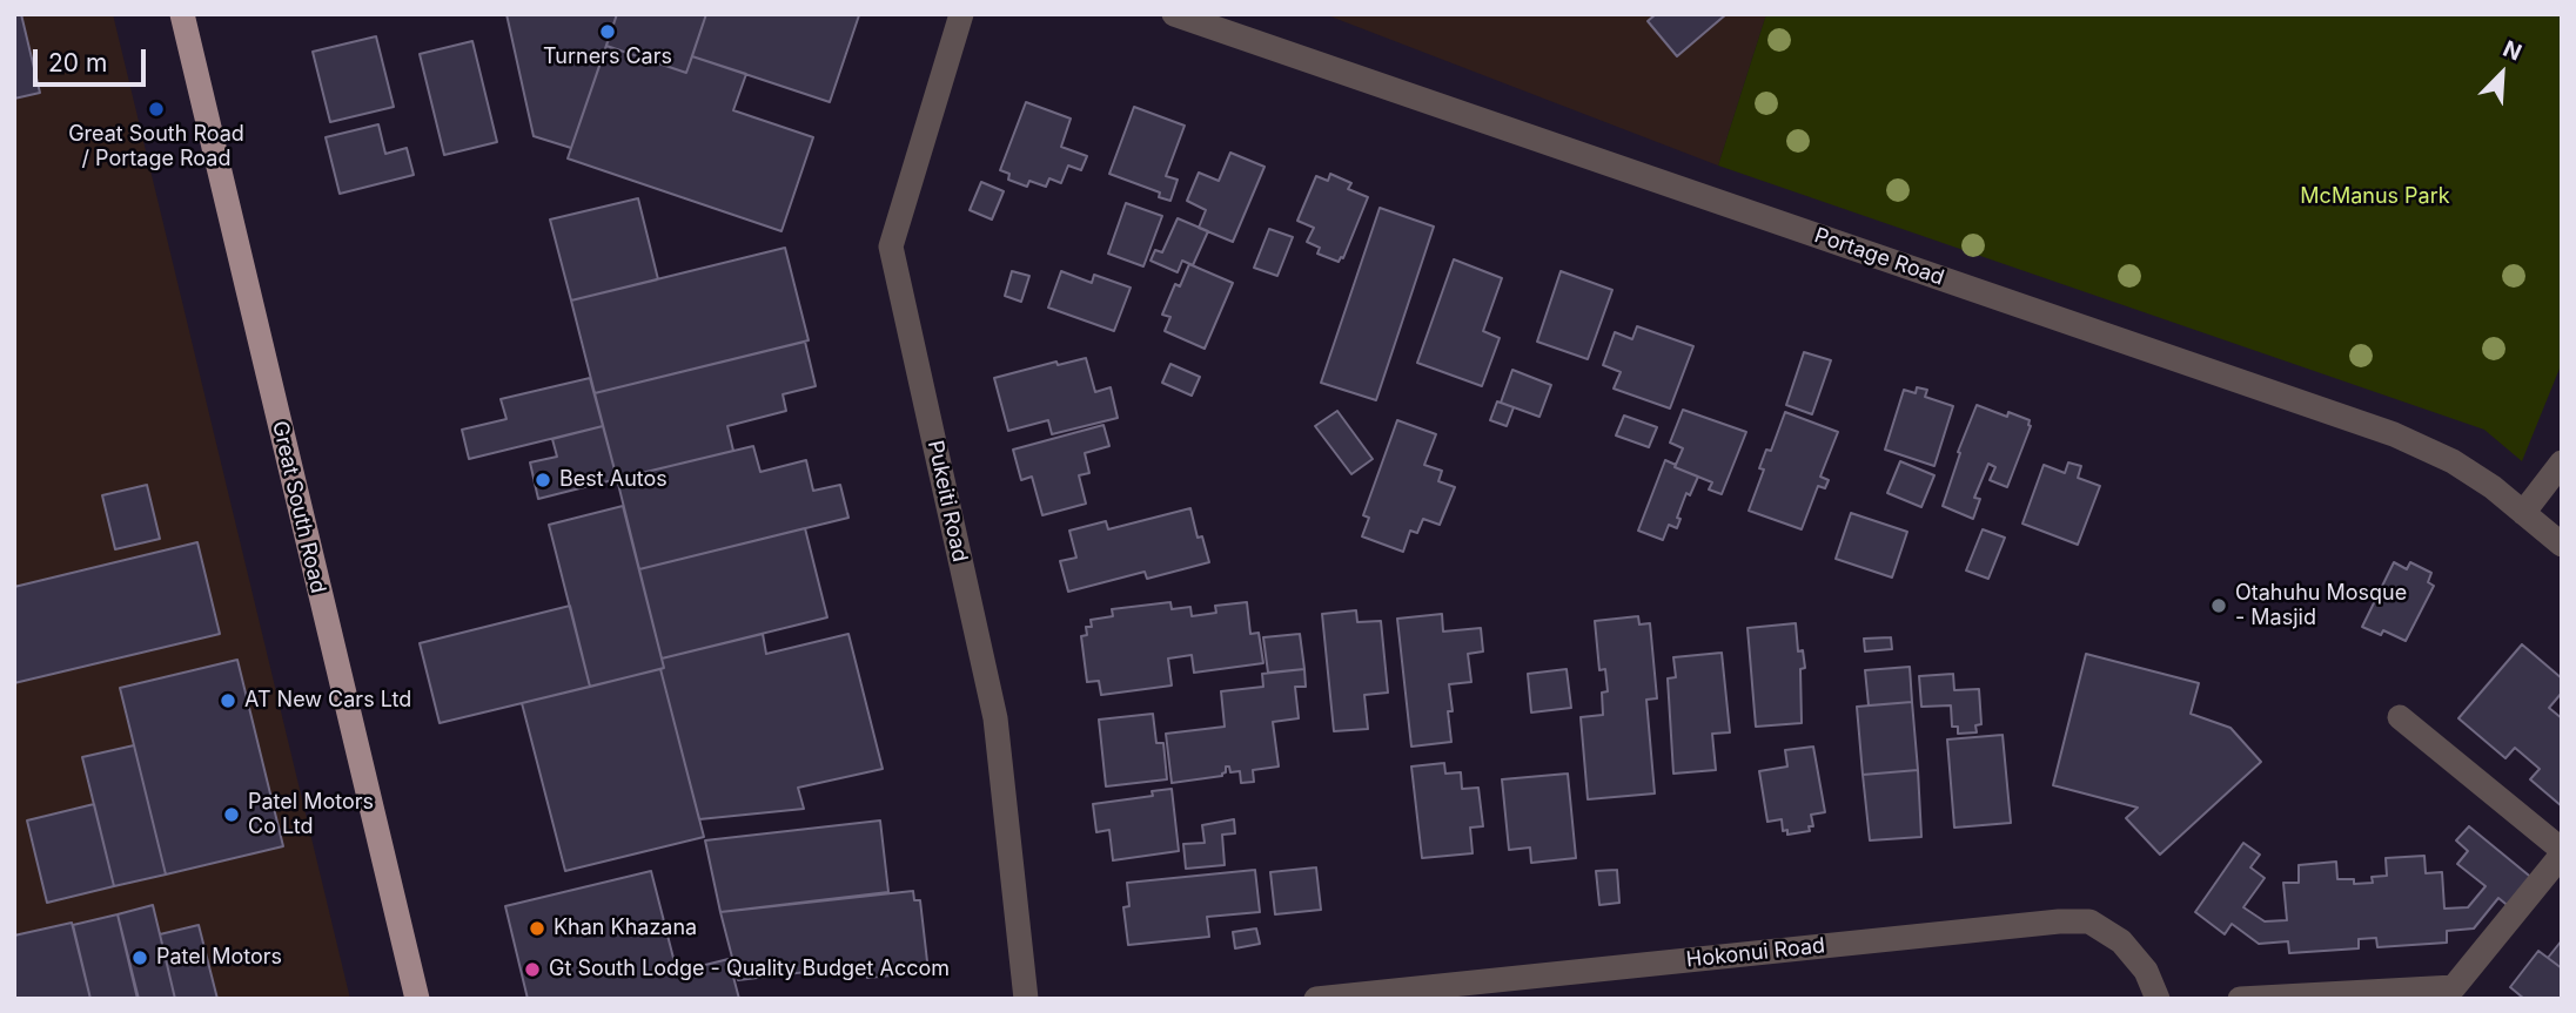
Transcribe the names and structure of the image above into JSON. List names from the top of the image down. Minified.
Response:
{"streets":{"main road":["Great South Road"],"street":["Portage Road","Pukeiti Road","Hokonui Road"]},"parks":["McManus Park"],"places":["Turners Cars","Great South Road / Portage Road","Best Autos","Otahuhu Mosque - Masjid","AT New Cars Ltd","Patel Motors Co Ltd","Khan Khazana","Patel Motors","Gt South Lodge - Quality Budget Accom"],"scale_bar":"20 m","north":"top right"}
